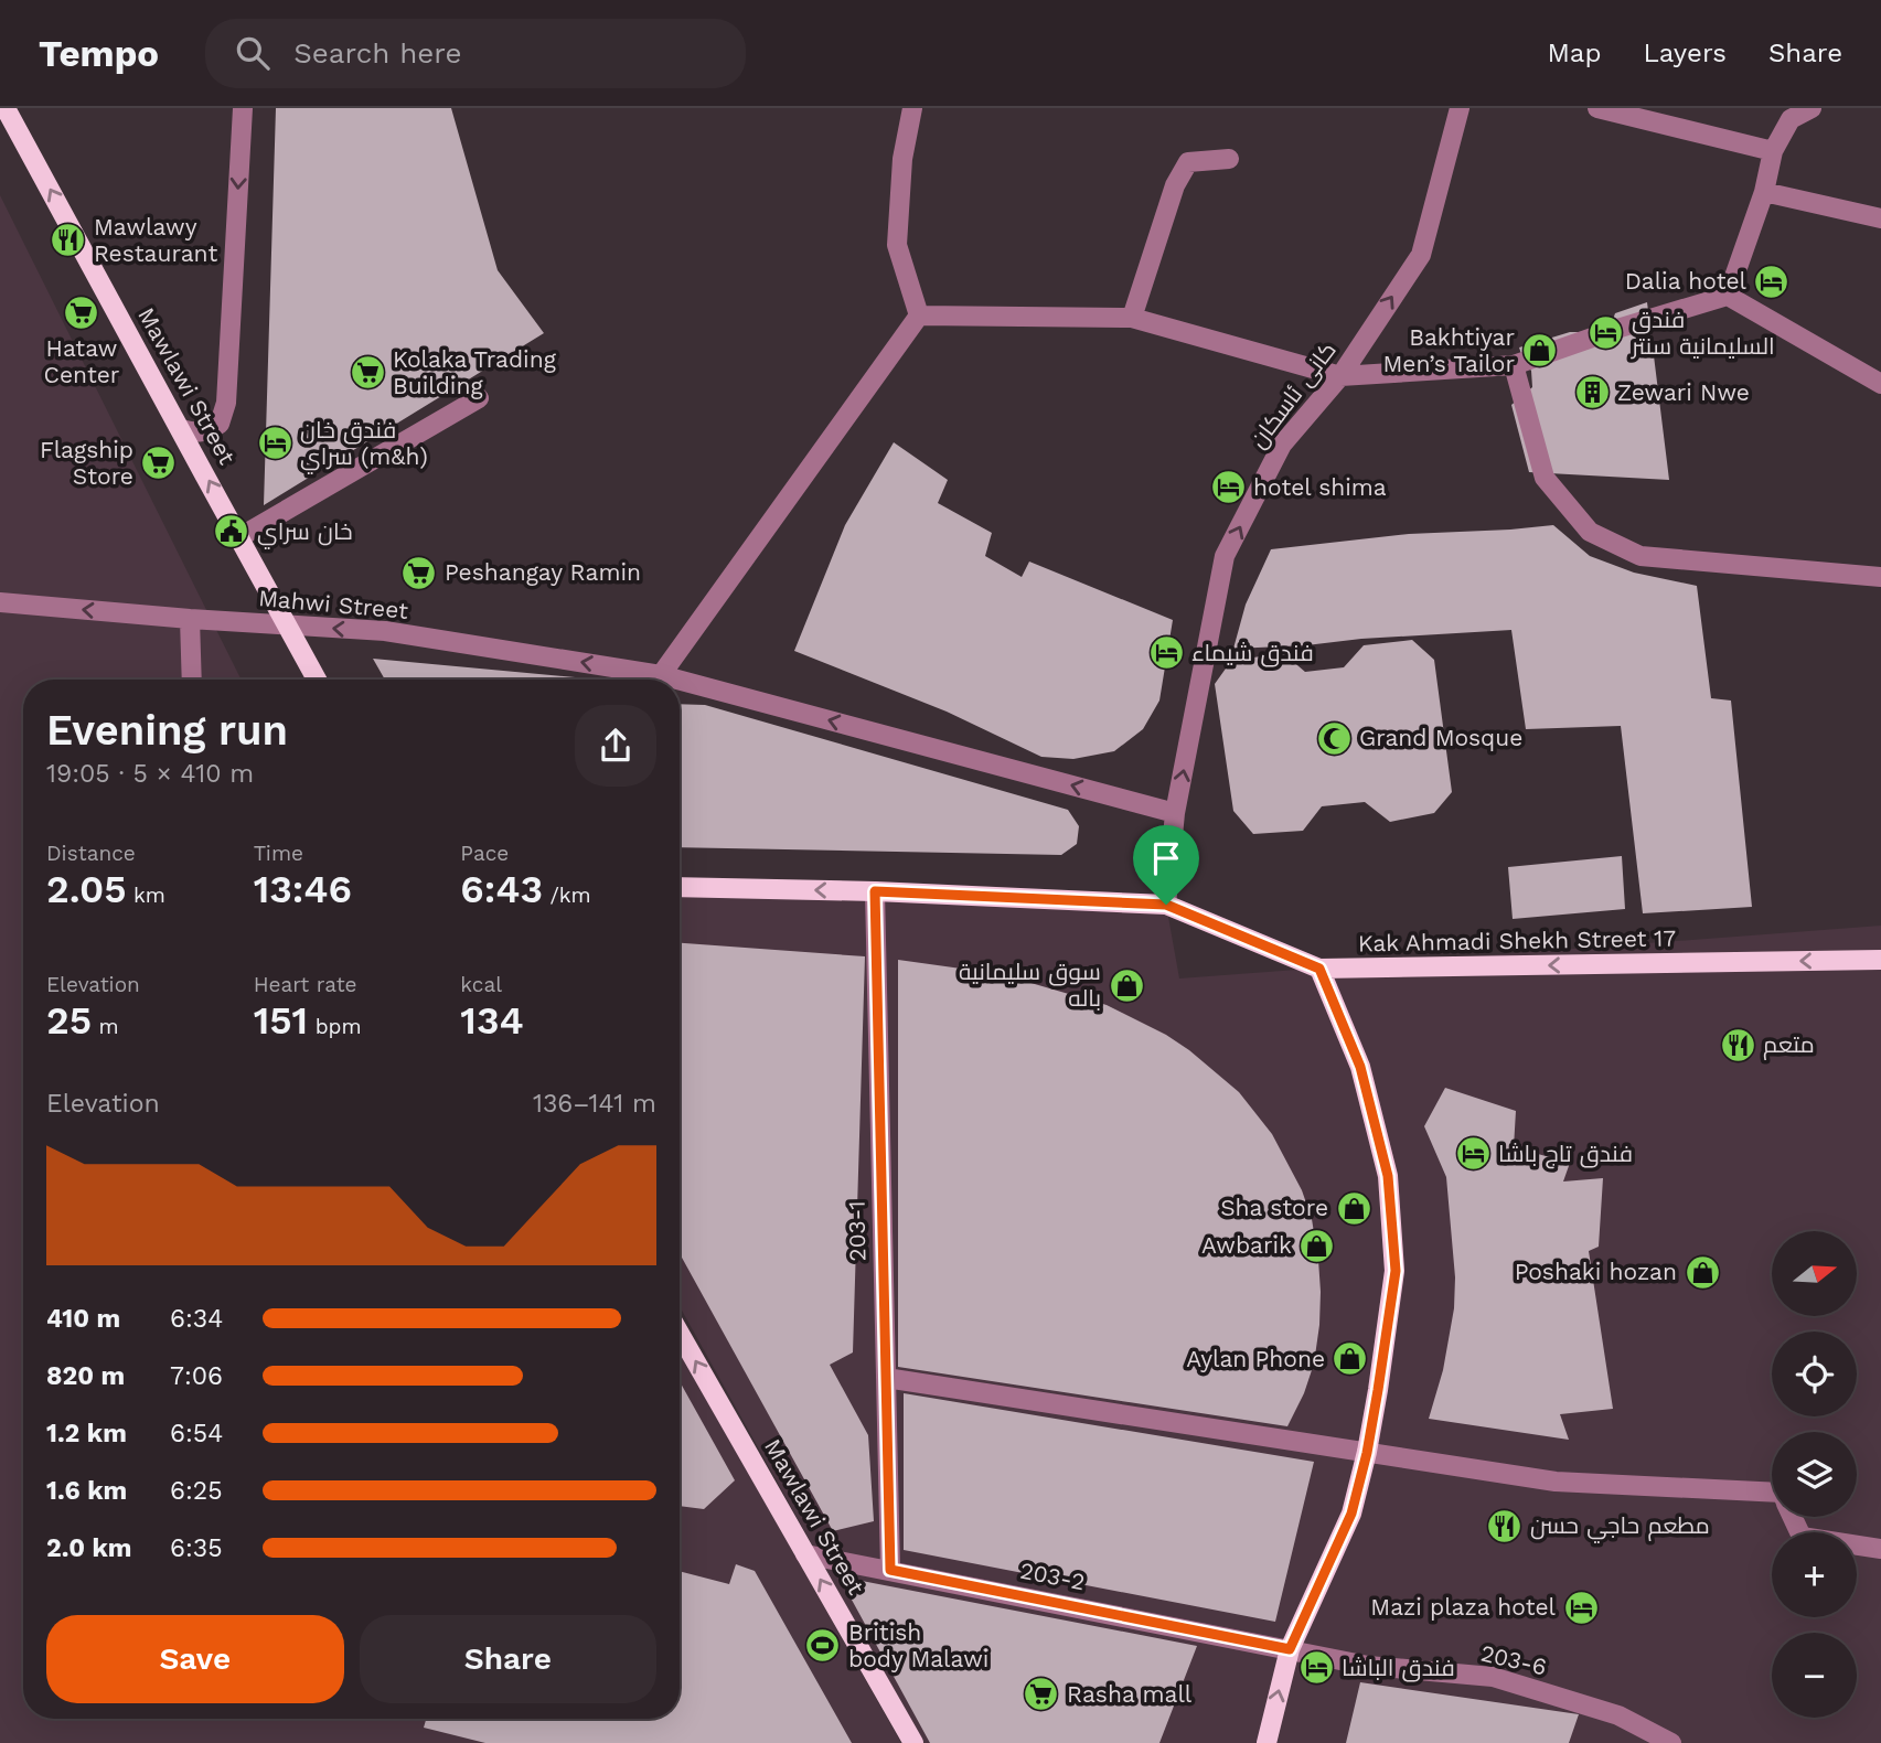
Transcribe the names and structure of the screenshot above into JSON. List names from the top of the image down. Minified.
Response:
{"streets":{"main road":["Mawlawi Street","Kak Ahmadi Shekh Street 17"],"street":["کانی ئاسکان","Mahwi Street","203-1","203-2","203-6"]},"crossings":[["Mawlawi Street","203-2"],["کانی ئاسکان","Mahwi Street"],["کانی ئاسکان","Kak Ahmadi Shekh Street 17"],["203-1","203-2"],["203-2","203-6"]],"one_way":["Mawlawi Street","کانی ئاسکان","Mahwi Street","Kak Ahmadi Shekh Street 17"],"places":{"restaurant":["Mawlawy Restaurant","متعم","مطعم حاجي حسن"],"hotel":["Dalia hotel","فندق السليمانية سنتر","فندق خان سراي (m&h)","hotel shima","فندق شيماء","فندق تاج باشا","Mazi plaza hotel","فندق الباشا"],"supermarket":["Hataw Center","Kolaka Trading Building","Flagship Store","Peshangay Ramin","Rasha mall"],"shop":["Bakhtiyar Men’s Tailor","سوق سليمانية باله","Sha store","Awbarik","Poshaki hozan","Aylan Phone"],"building":["Zewari Nwe"],"public building":["خان سراي"],"mosque":["Grand Mosque"],"sports":["British body Malawi"]},"north":"right","page":{"header":"Tempo","search":"Search here","nav":["Map","Layers","Share"],"heading":["Evening run","19:05 · 5 × 410 m"],"stats":[["Distance","2.05 km"],["Time","13:46"],["Pace","6:43 /km"],["Elevation","25 m"],["Heart rate","151 bpm"],["kcal","134"]],"chart":["Elevation","136–141 m"],"map_buttons":["+","−"],"list":[{"name":"410 m","note":"6:34"},{"name":"820 m","note":"7:06"},{"name":"1.2 km","note":"6:54"},{"name":"1.6 km","note":"6:25"},{"name":"2.0 km","note":"6:35"}],"buttons":["Save","Share"]}}
